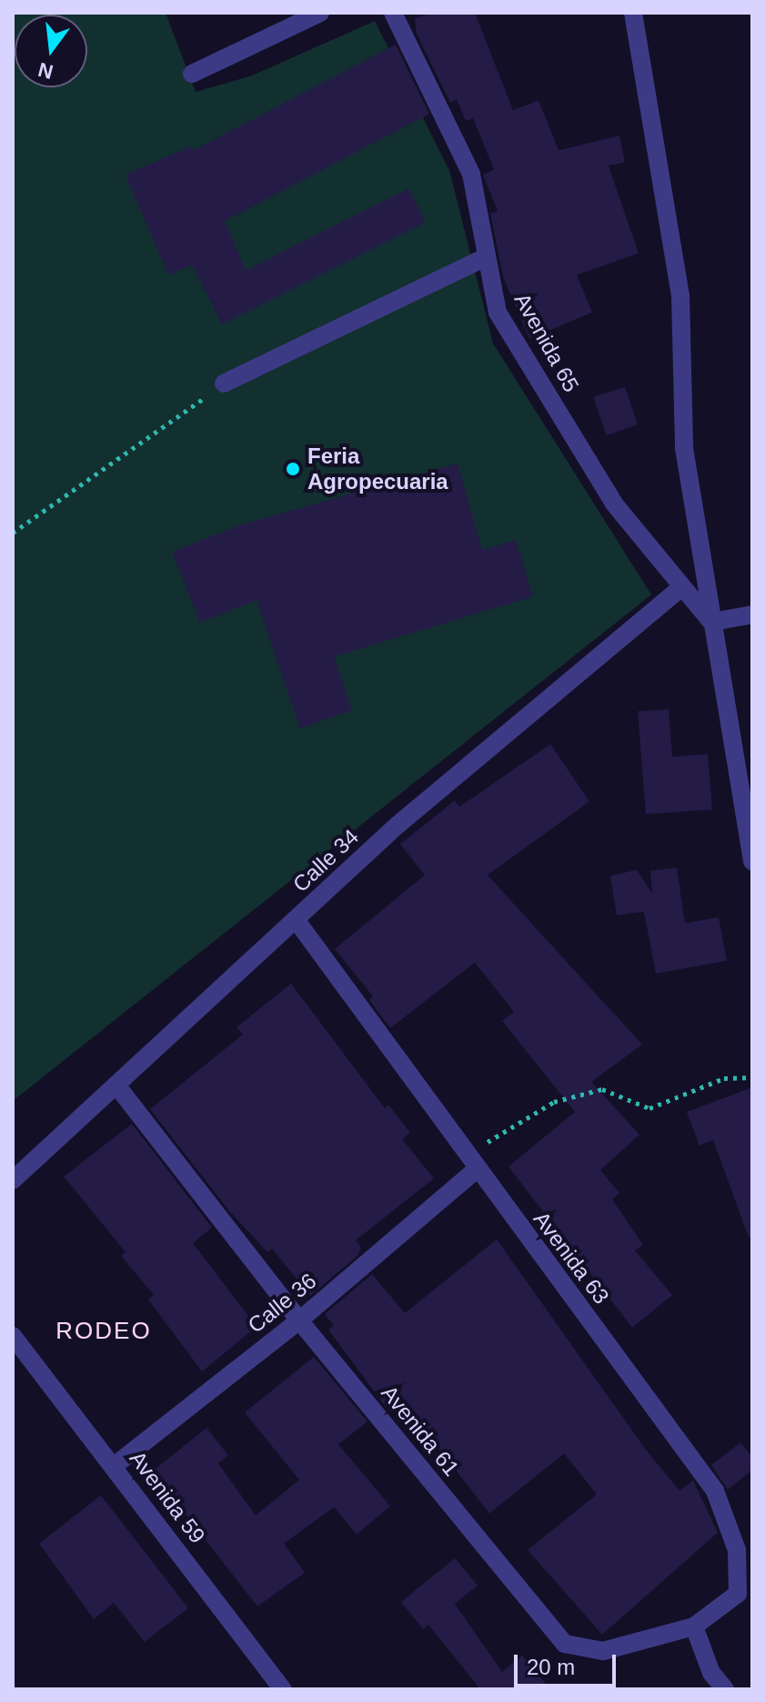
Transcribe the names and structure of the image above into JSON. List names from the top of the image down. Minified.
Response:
{"streets":{"street":["Avenida 65","Calle 34","Avenida 63","Calle 36","Avenida 61","Avenida 59"]},"crossings":[["Avenida 65","Calle 34"],["Calle 34","Avenida 63"],["Calle 34","Avenida 61"],["Avenida 63","Calle 36"],["Avenida 63","Avenida 61"],["Calle 36","Avenida 61"],["Calle 36","Avenida 59"]],"districts":["RODEO"],"places":["Feria Agropecuaria"],"scale_bar":"20 m","north":"bottom"}
